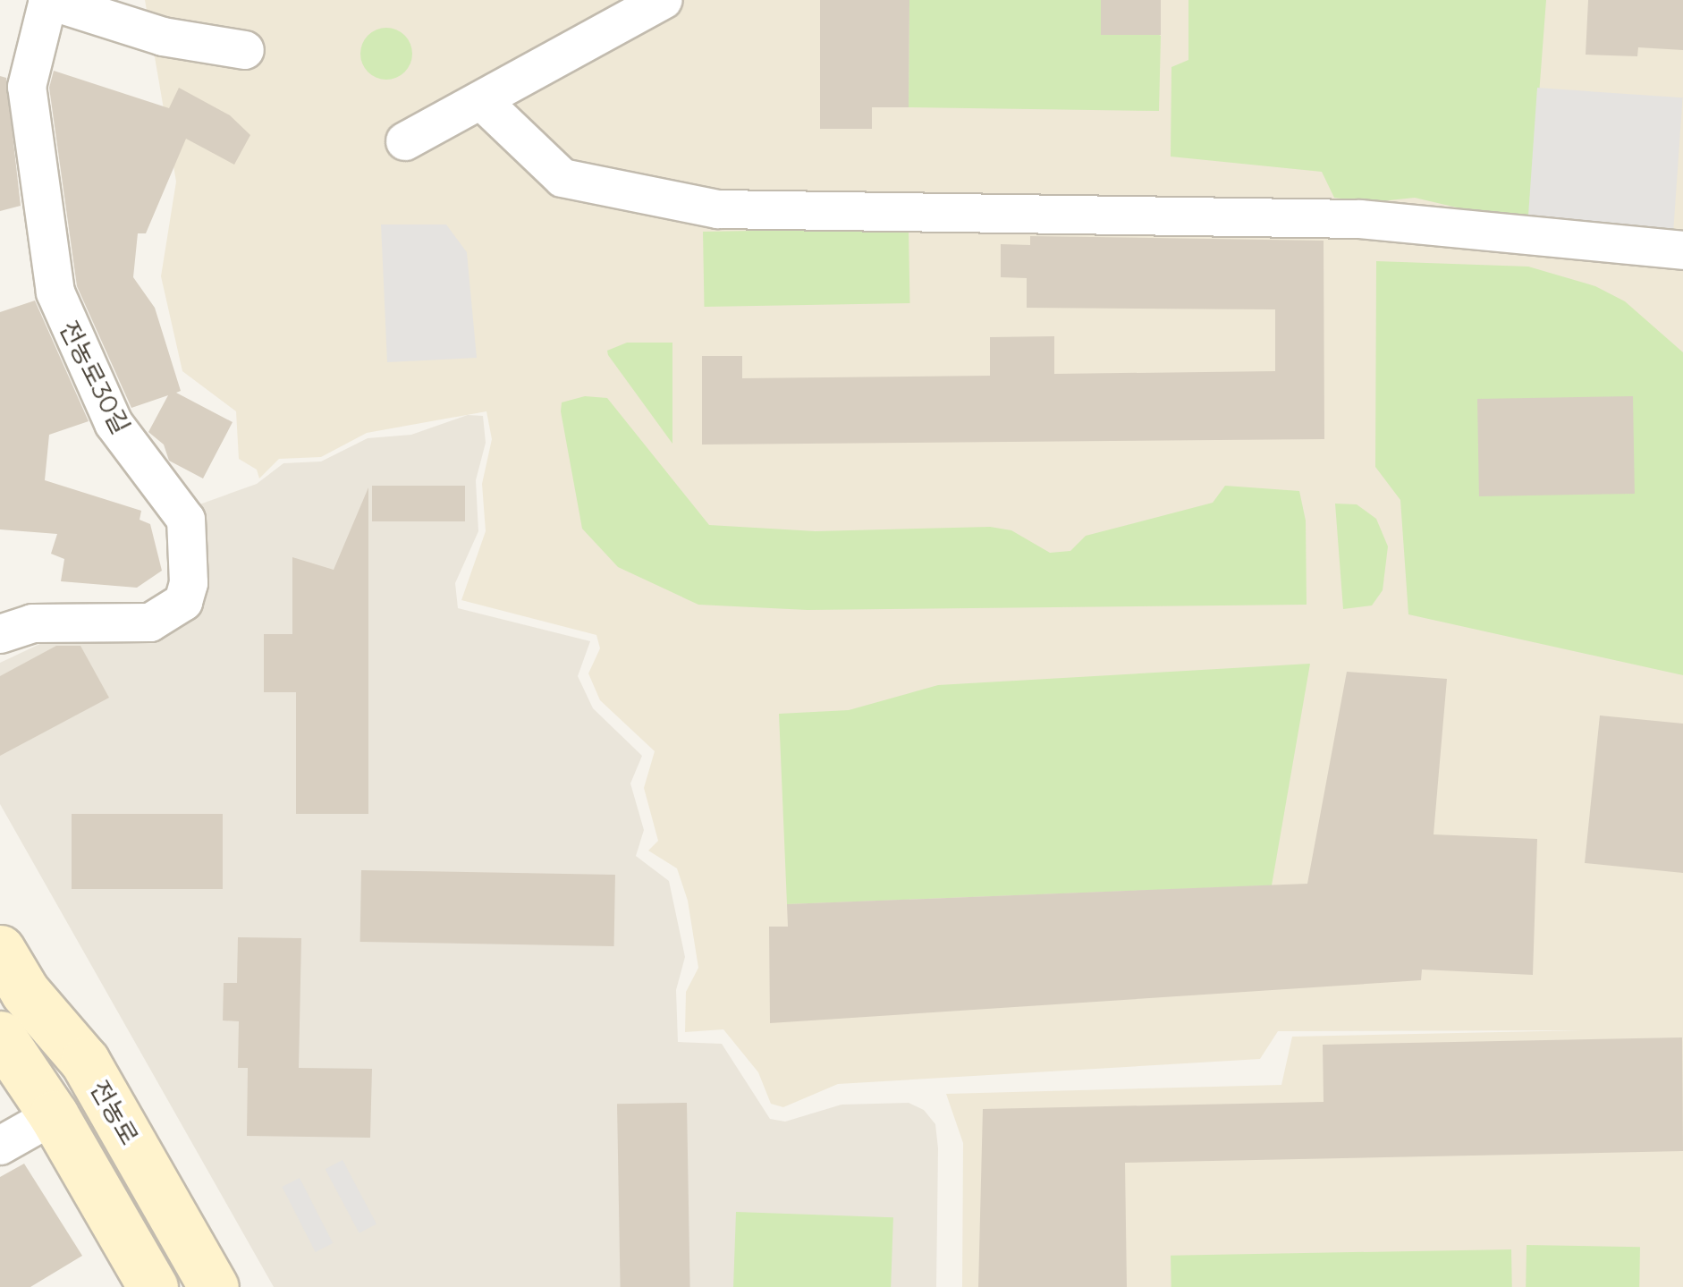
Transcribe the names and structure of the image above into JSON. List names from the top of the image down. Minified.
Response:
{"streets":{"main road":["전농로"],"street":["전농로30길"]}}
